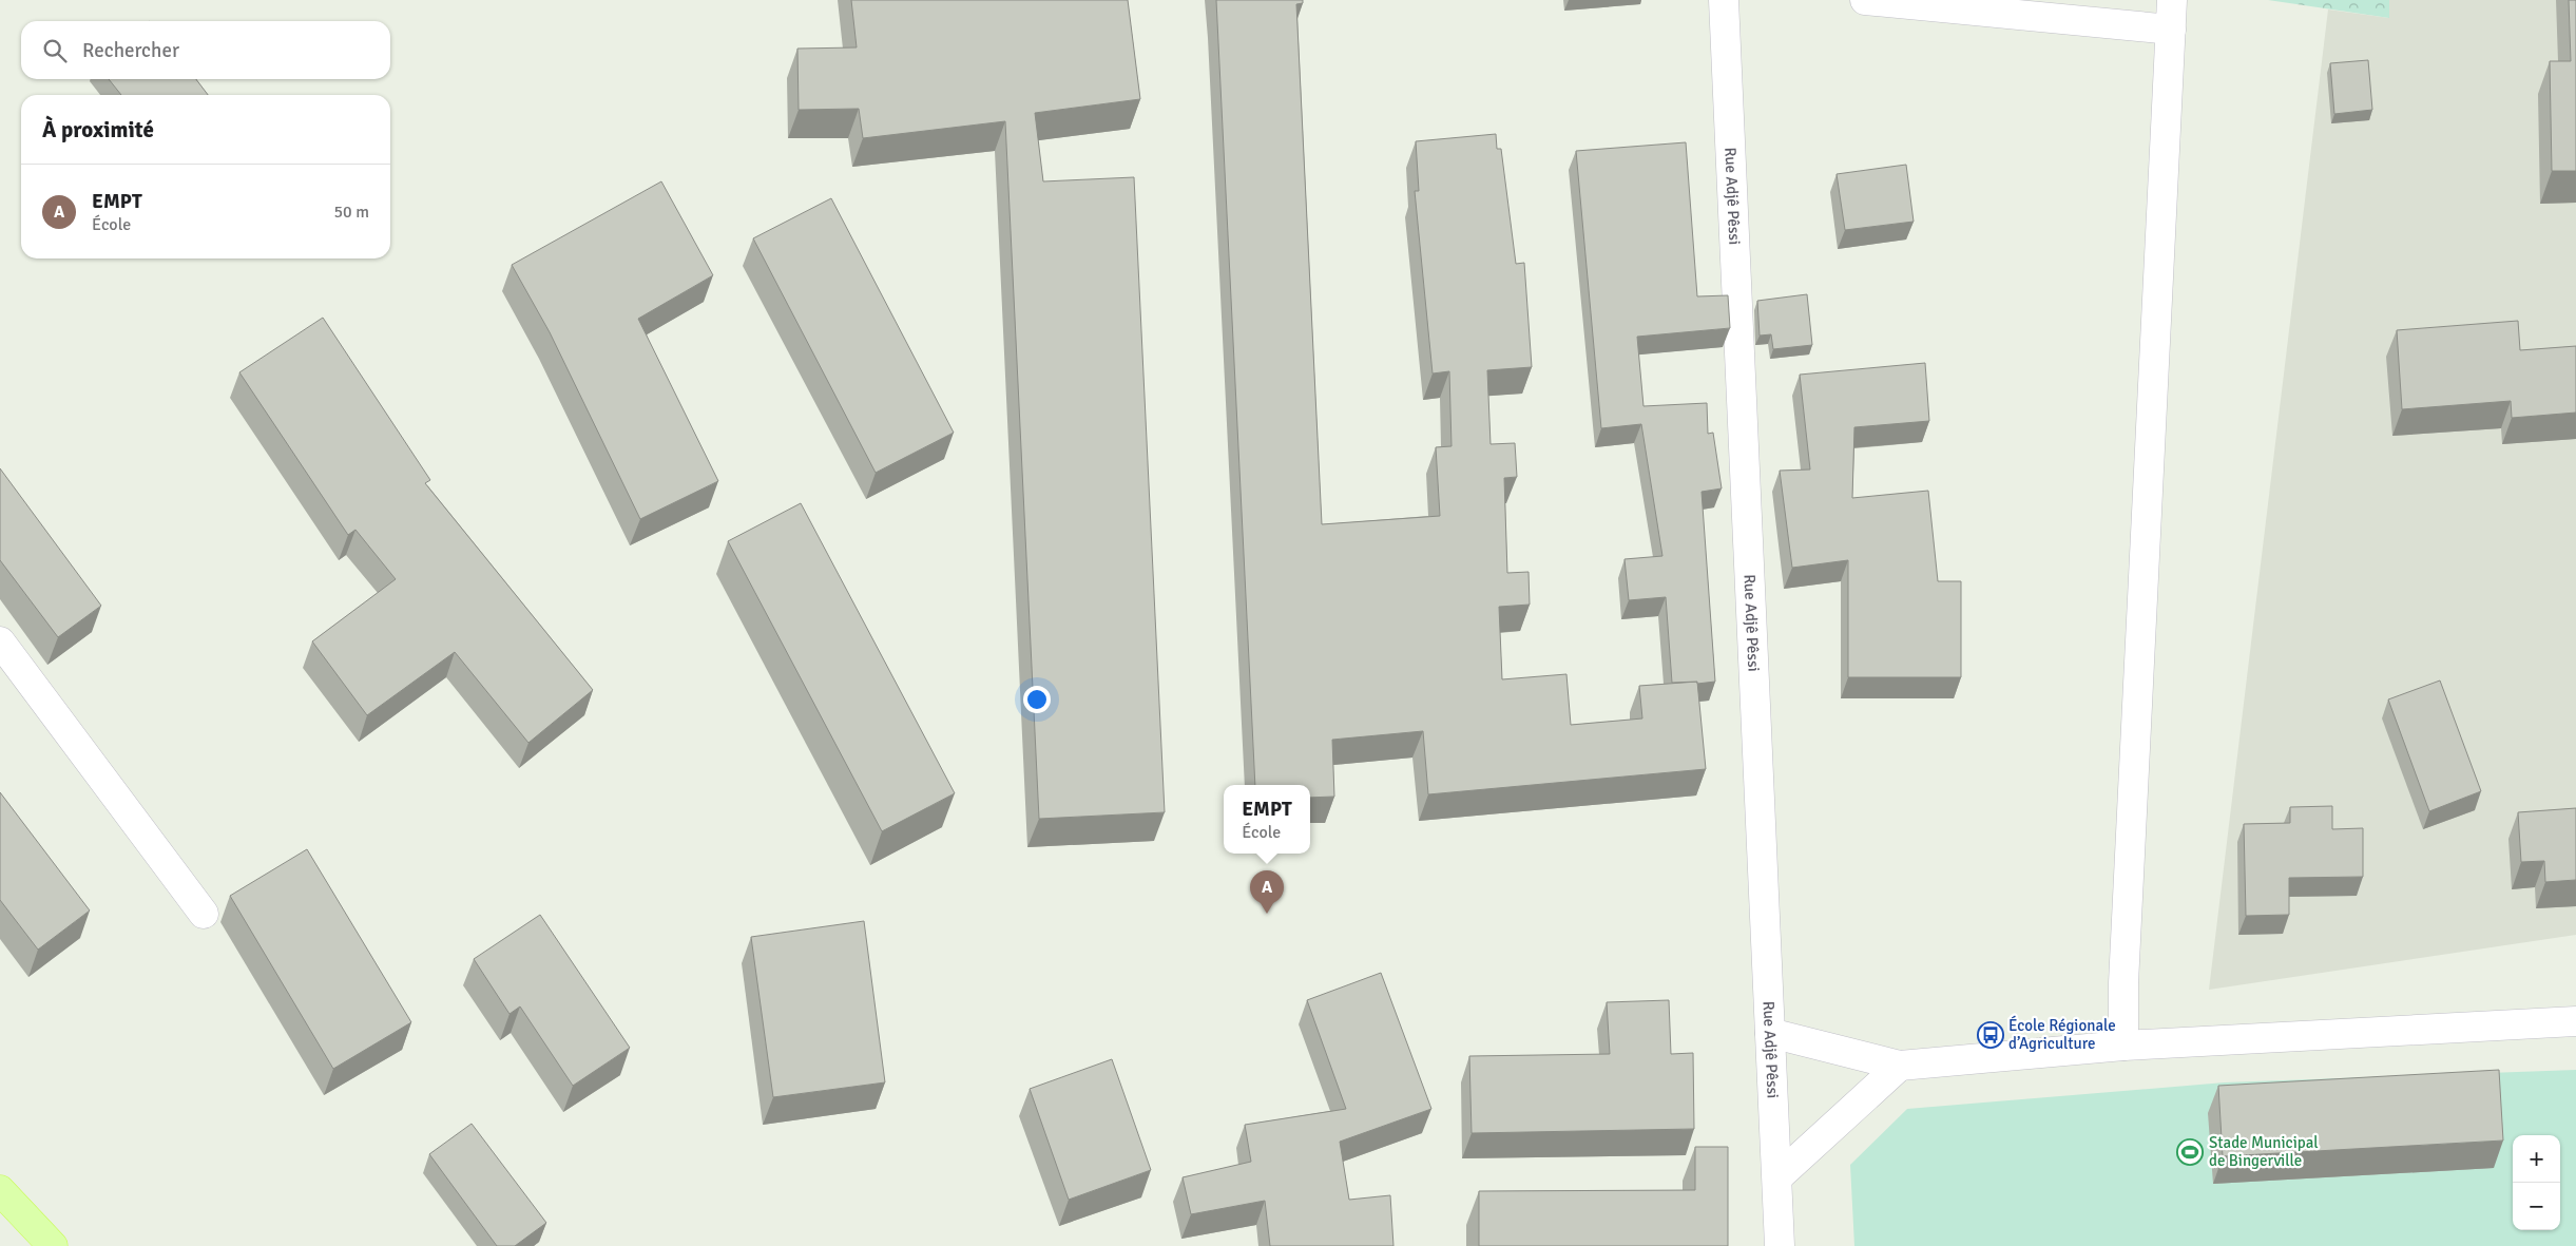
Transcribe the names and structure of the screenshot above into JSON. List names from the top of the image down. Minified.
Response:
{"streets":{"street":["Rue Adjê Pêssi"]},"places":{"bus stop":["École Régionale d’Agriculture"],"sports":["Stade Municipal de Bingerville"]},"page":{"search":"Rechercher","heading":"À proximité","list":[{"mark":"A","name":"EMPT","note":"École","value":"50 m"}],"popup":["EMPT","École"],"pins":"A","map_buttons":["+","−"]}}
